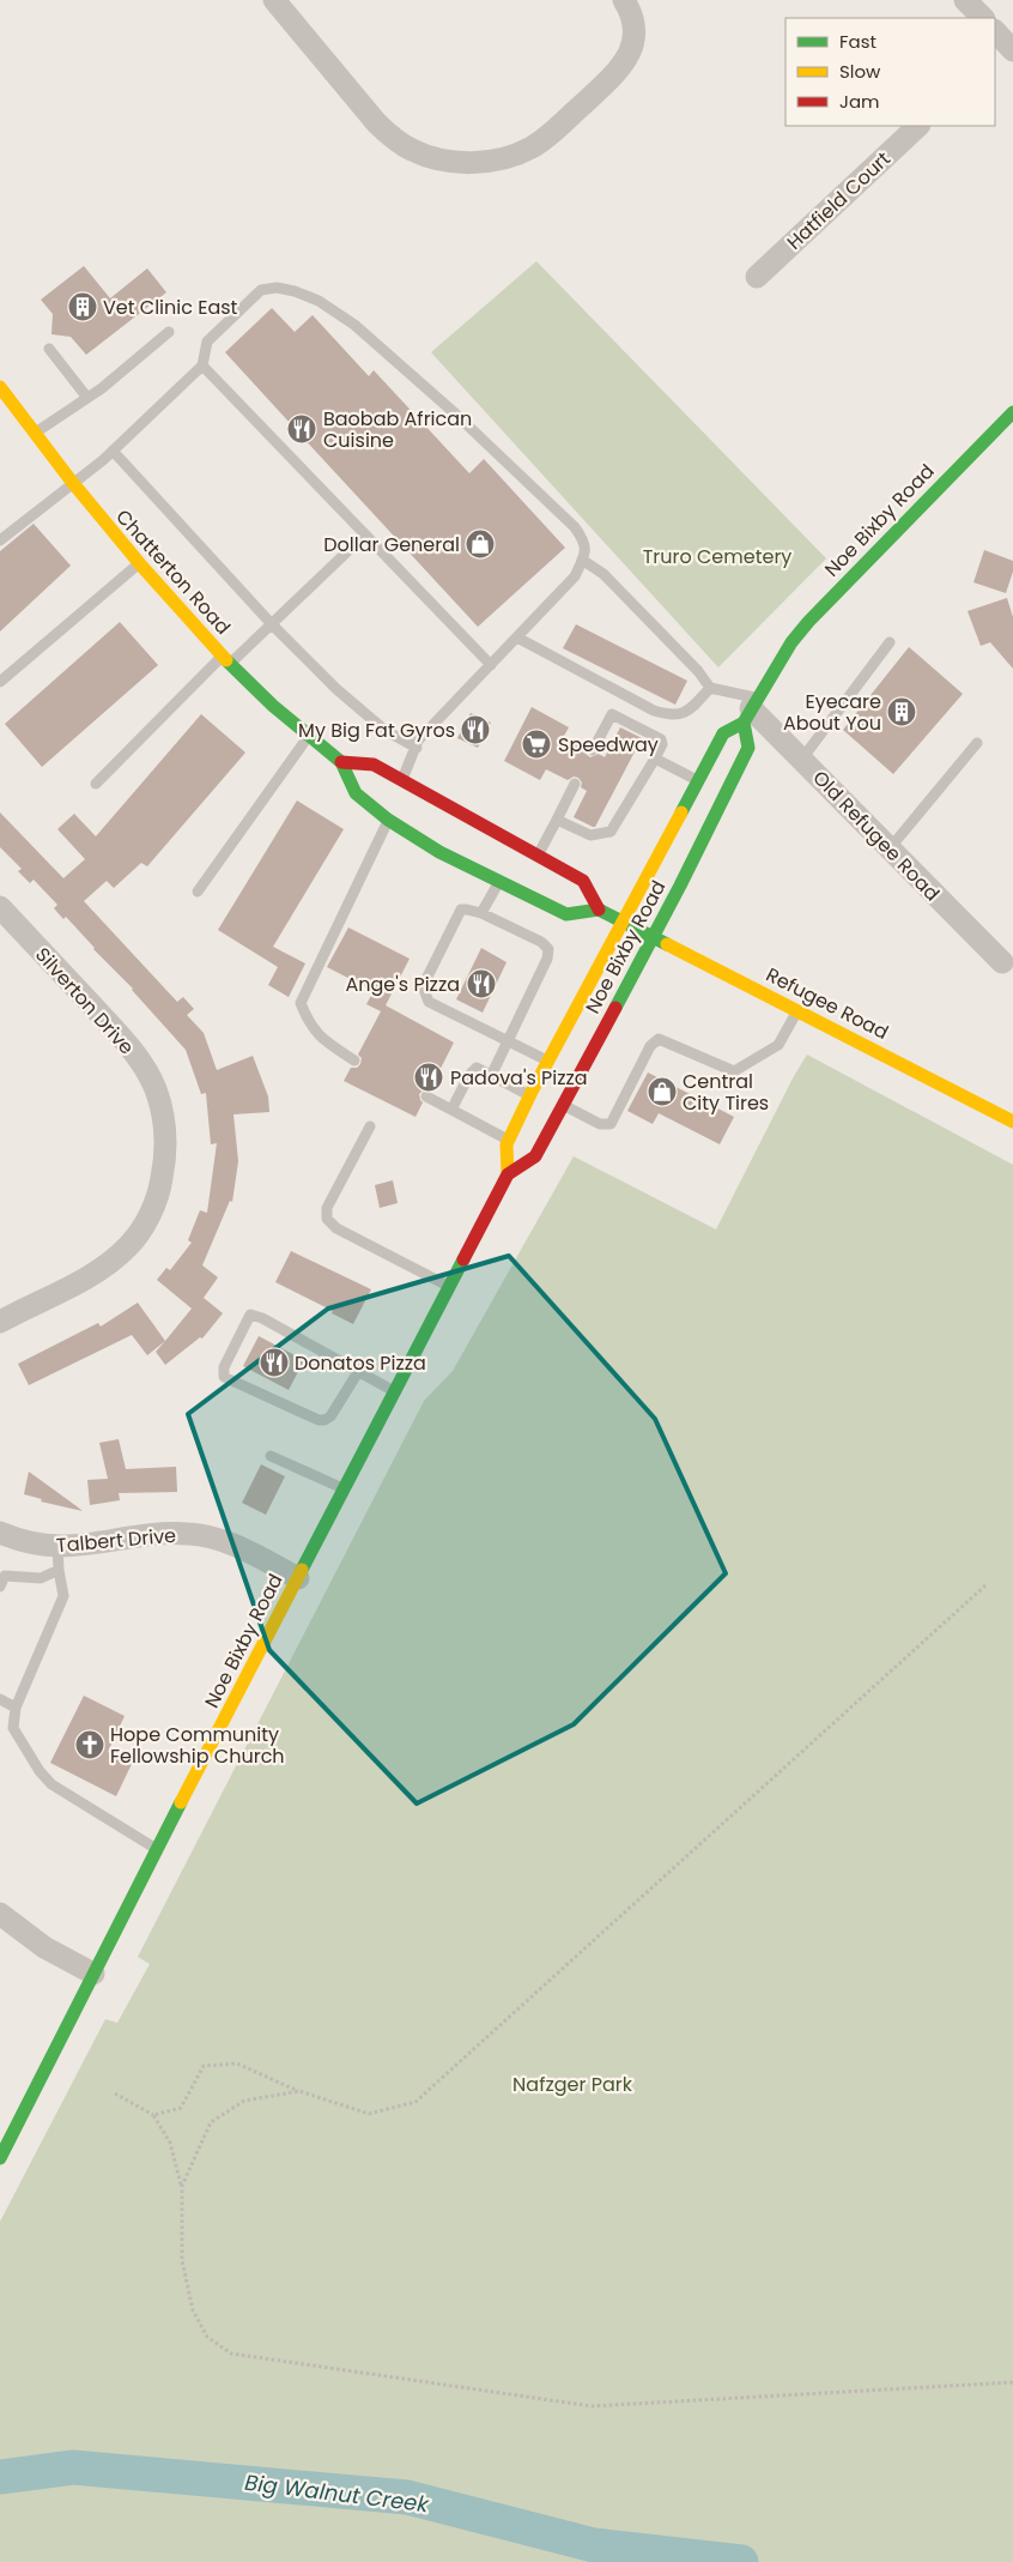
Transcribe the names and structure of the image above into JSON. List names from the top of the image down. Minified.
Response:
{"streets":{"street":["Hatfield Court","Noe Bixby Road","Chatterton Road","Old Refugee Road","Silverton Drive","Refugee Road","Talbert Drive"]},"crossings":[["Noe Bixby Road","Old Refugee Road"],["Noe Bixby Road","Refugee Road"],["Noe Bixby Road","Talbert Drive"]],"water":["Big Walnut Creek"],"parks":["Truro Cemetery","Nafzger Park"],"places":{"building":["Vet Clinic East","Eyecare About You"],"restaurant":["Baobab African Cuisine","My Big Fat Gyros","Ange's Pizza","Padova's Pizza","Donatos Pizza"],"shop":["Dollar General","Central City Tires"],"supermarket":["Speedway"],"church":["Hope Community Fellowship Church"]},"legend":["Fast","Slow","Jam"]}
